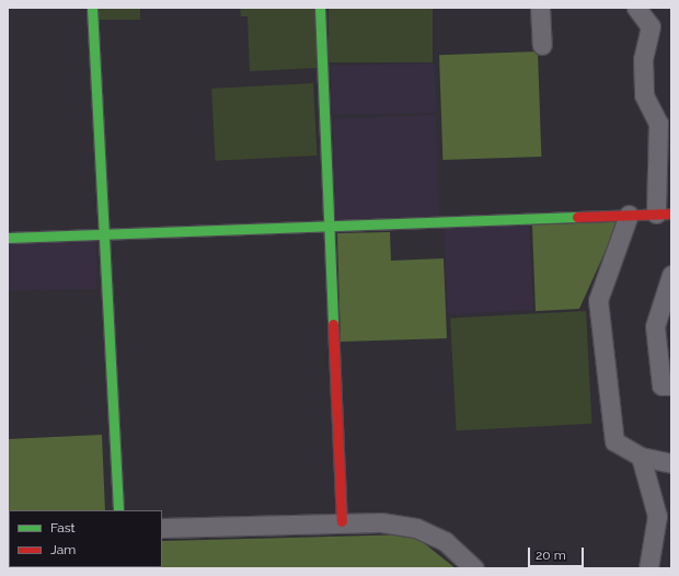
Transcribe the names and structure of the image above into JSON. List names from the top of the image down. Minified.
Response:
{"legend":["Fast","Jam"],"scale_bar":"20 m"}
